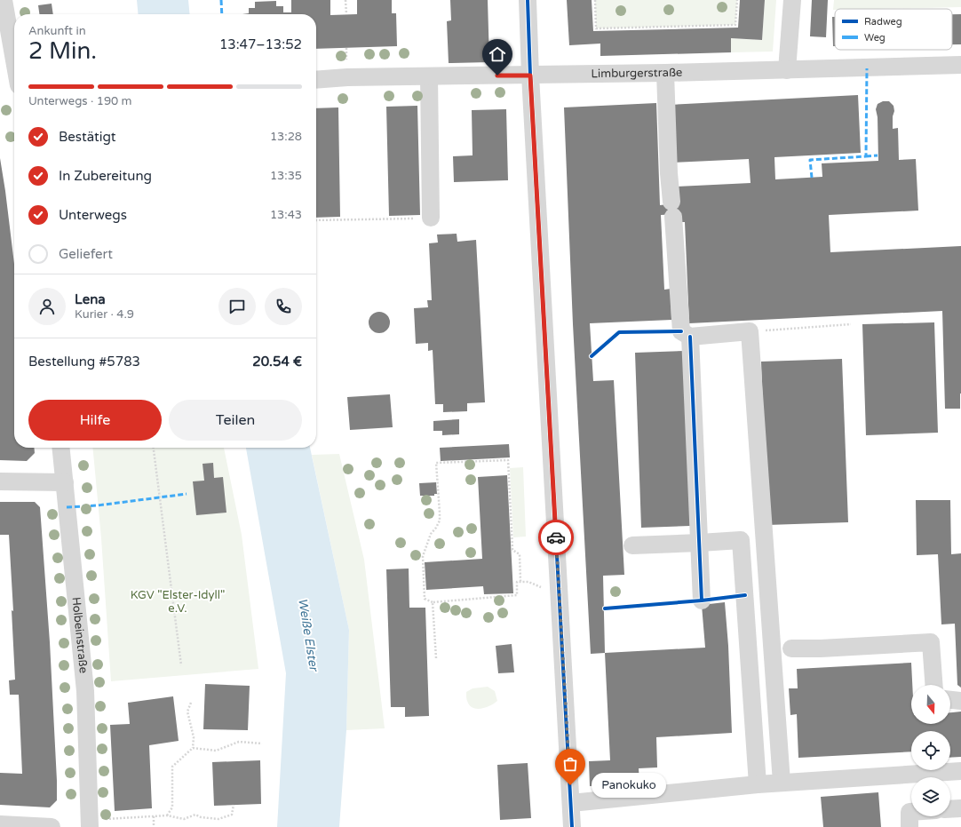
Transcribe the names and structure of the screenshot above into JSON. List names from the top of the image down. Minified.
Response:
{"streets":{"street":["Limburgerstraße","Holbeinstraße"]},"water":["Weiße Elster"],"parks":["KGV \"Elster-Idyll\" e.V."],"places":["Panokuko"],"legend":["Radweg","Weg"],"north":"bottom","page":{"heading":["2 Min.","Ankunft in","13:47–13:52"],"panel":["Lena","Kurier · 4.9","Bestellung #5783","20.54 €"],"bar":"Unterwegs · 190 m","list":[["Bestätigt","13:28"],["In Zubereitung","13:35"],["Unterwegs","13:43"],"Geliefert"],"buttons":["Hilfe","Teilen"],"bubble":"Panokuko"}}
